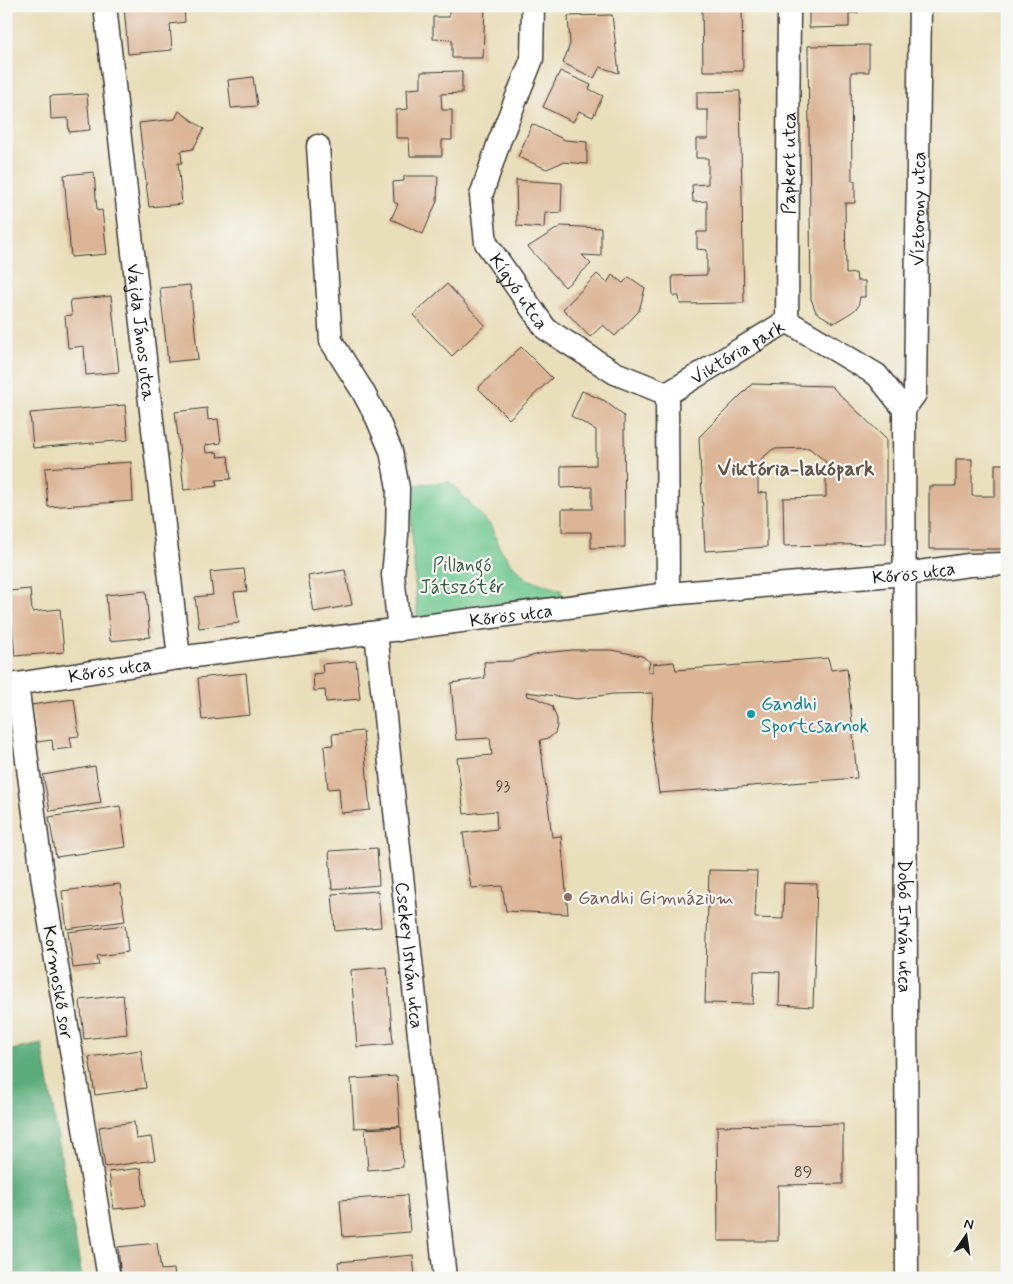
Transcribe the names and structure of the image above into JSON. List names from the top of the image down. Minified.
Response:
{"streets":{"street":["Papkert utca","Víztorony utca","Kígyó utca","Vajda János utca","Viktória park","Kőrös utca","Dobó István utca","Csekey István utca","Kormoskő sor"]},"crossings":[["Papkert utca","Viktória park"],["Víztorony utca","Viktória park"],["Kígyó utca","Viktória park"],["Vajda János utca","Kőrös utca"],["Kőrös utca","Dobó István utca"],["Kőrös utca","Csekey István utca"],["Kőrös utca","Kormoskő sor"]],"districts":["Viktória-lakópark"],"parks":["Pillangó Játszótér"],"places":["Gandhi Sportcsarnok","Gandhi Gimnázium"],"house_numbers":["93","89"],"north":"top"}
